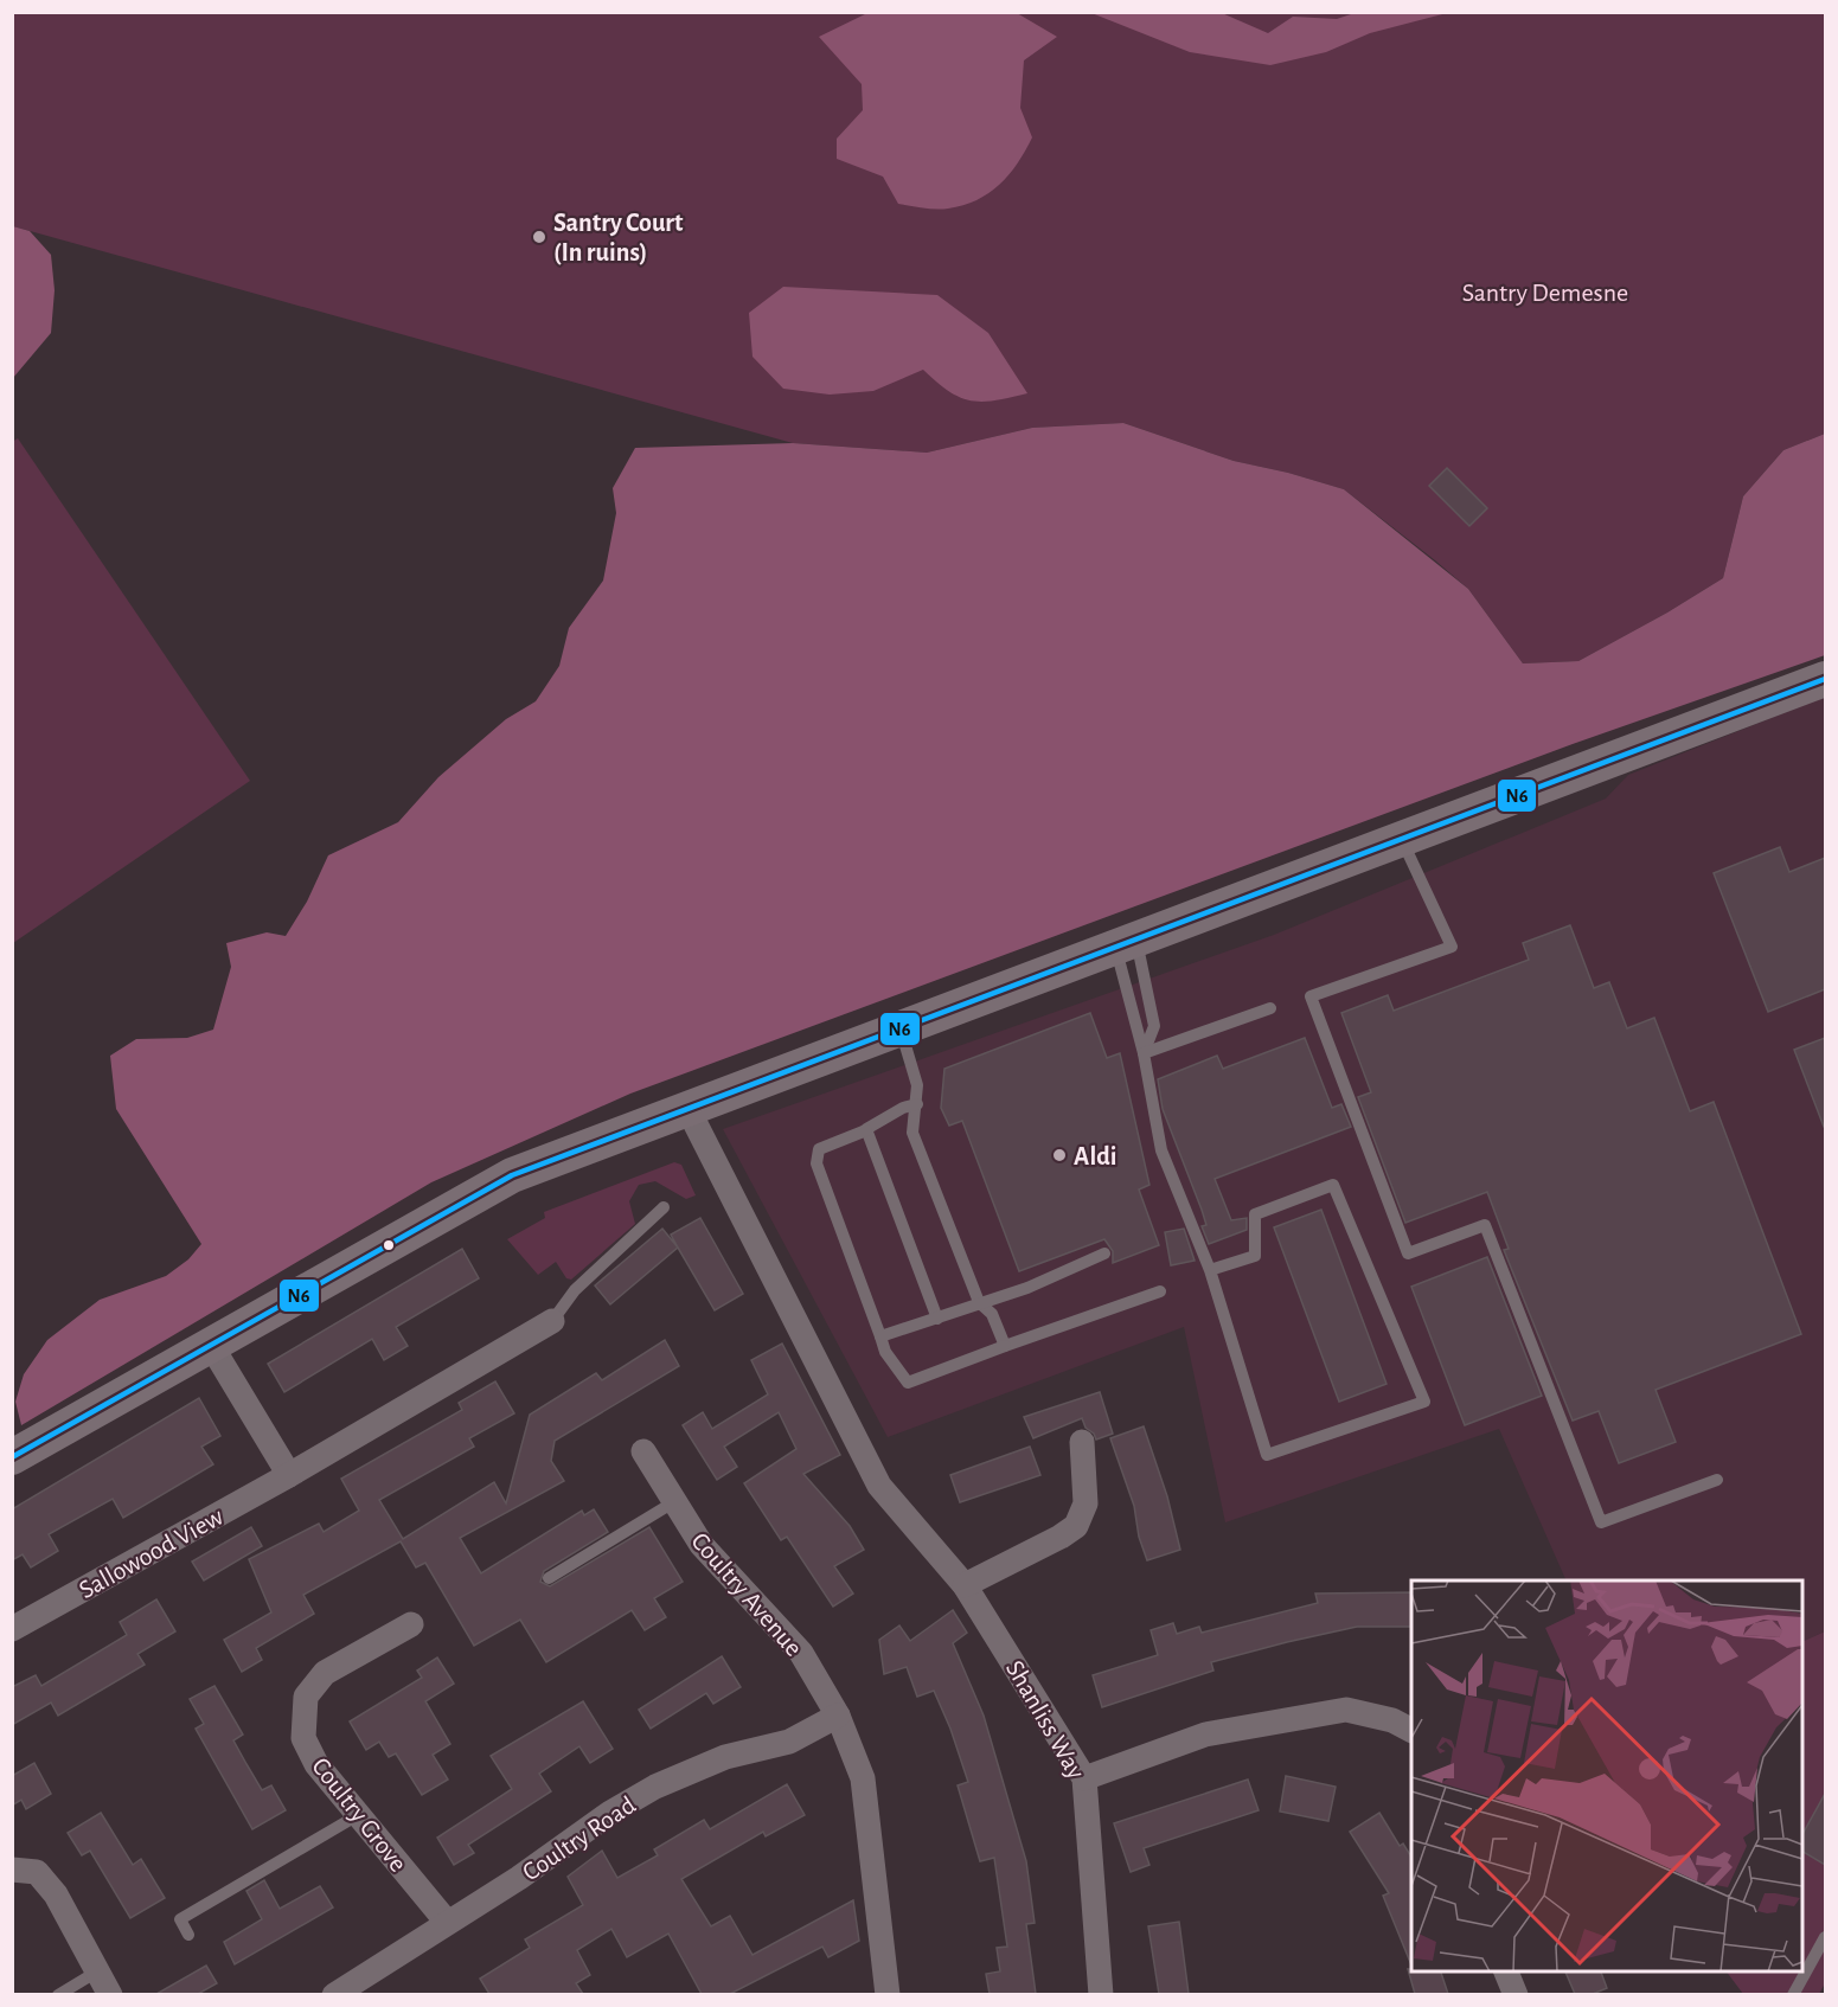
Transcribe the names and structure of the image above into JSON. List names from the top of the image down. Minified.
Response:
{"streets":{"street":["Sallowood View","Coultry Avenue","Shanliss Way","Coultry Grove","Coultry Road"]},"crossings":[["Coultry Avenue","Coultry Road"],["Coultry Grove","Coultry Road"]],"parks":["Santry Demesne"],"places":["Santry Court (In ruins)","Aldi"],"lines":["transit line N6"]}
